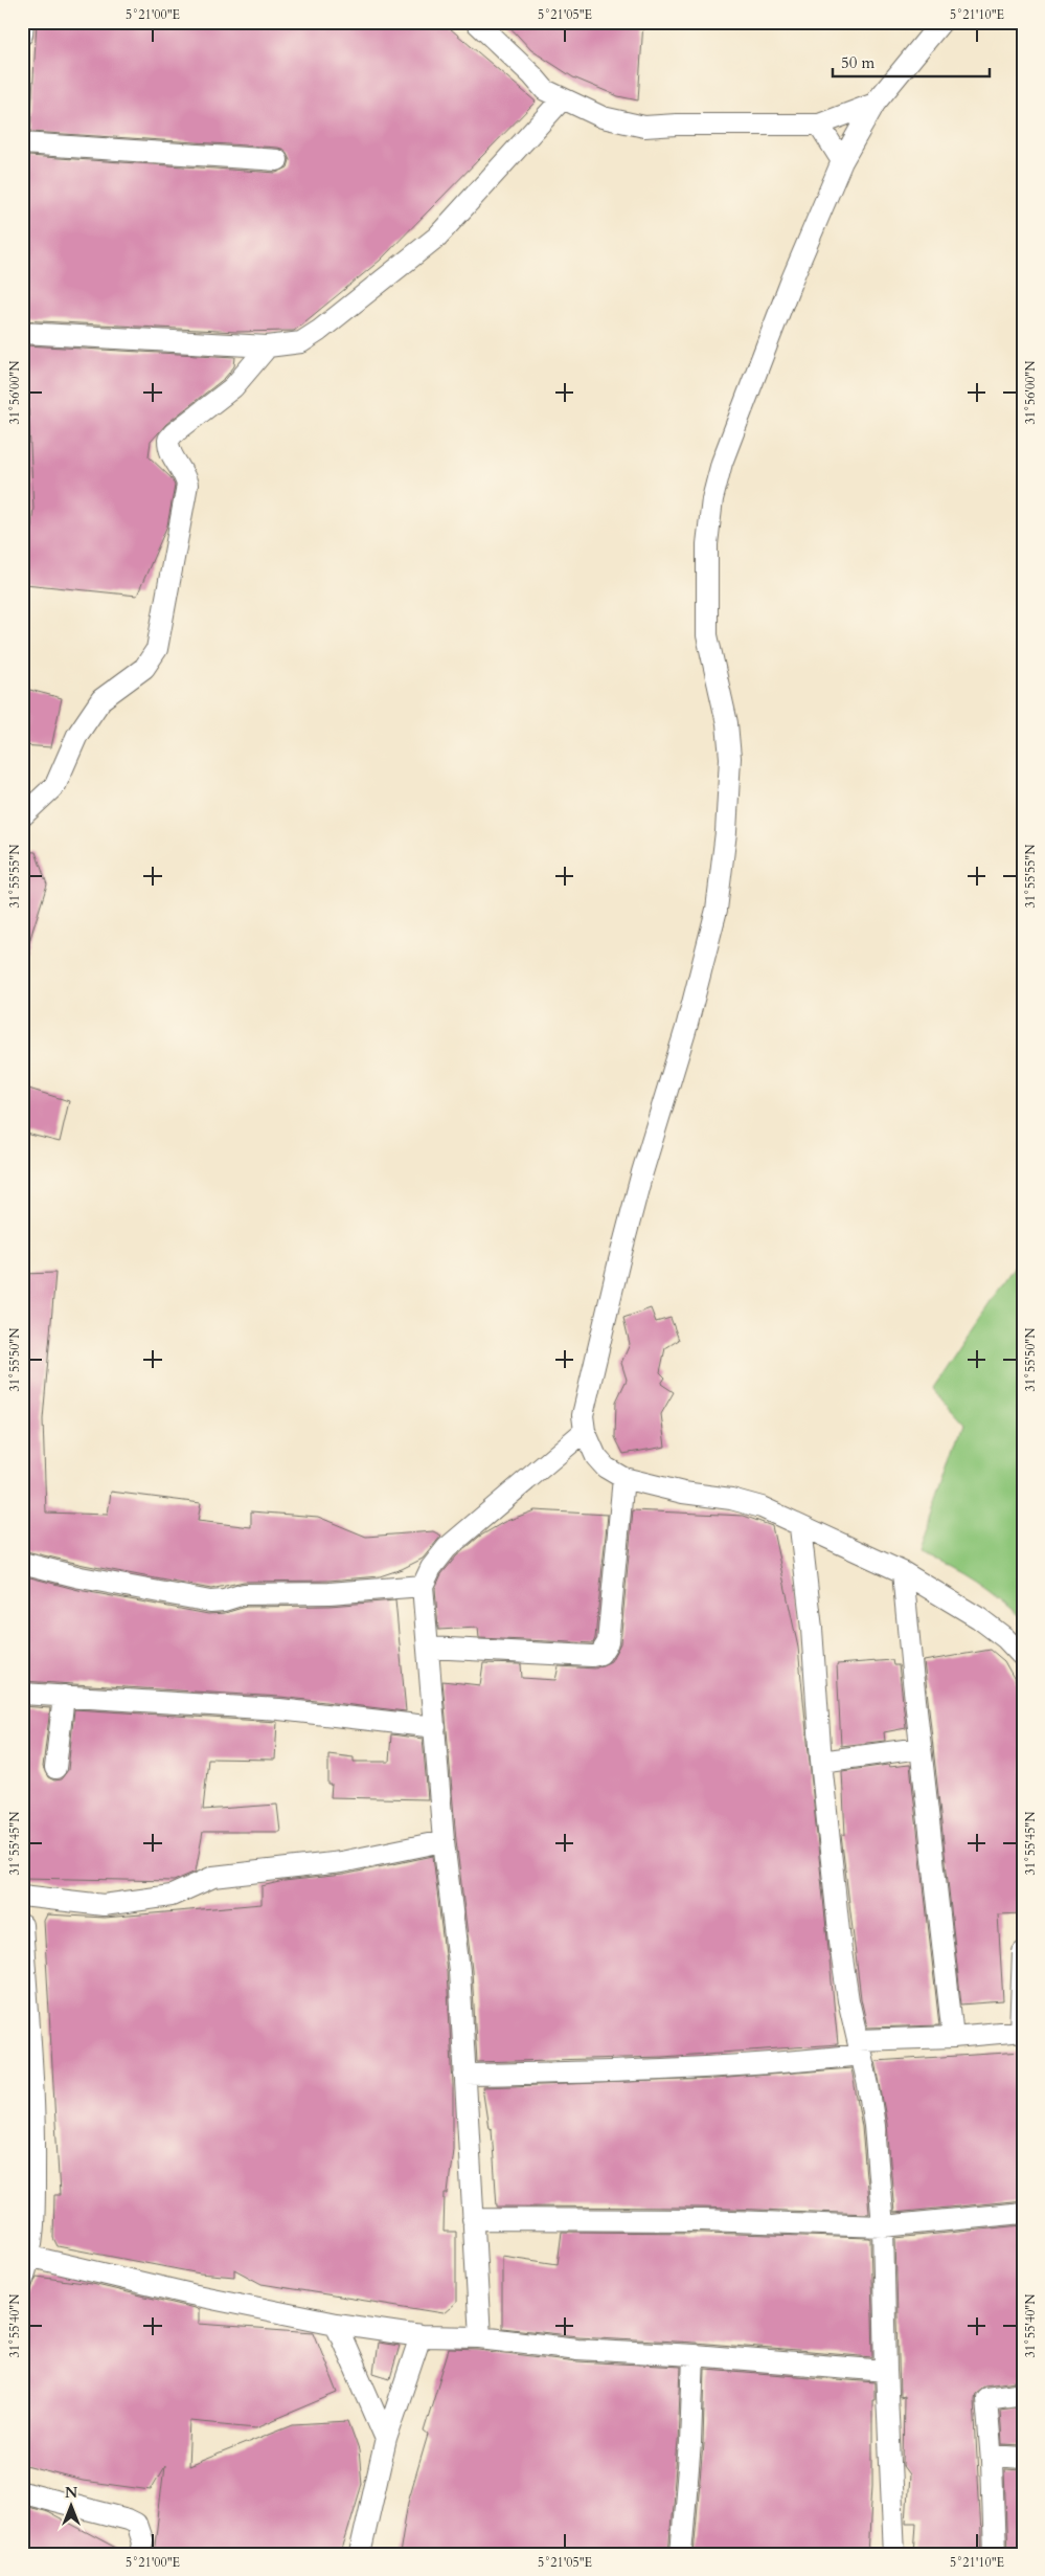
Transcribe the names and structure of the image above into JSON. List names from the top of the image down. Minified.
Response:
{"scale_bar":"50 m","north":"top","coordinates":["5°21'00\"E","5°21'05\"E","5°21'10\"E","31°56'00\"N","31°55'55\"N","31°55'50\"N","31°55'45\"N","31°55'40\"N"]}
